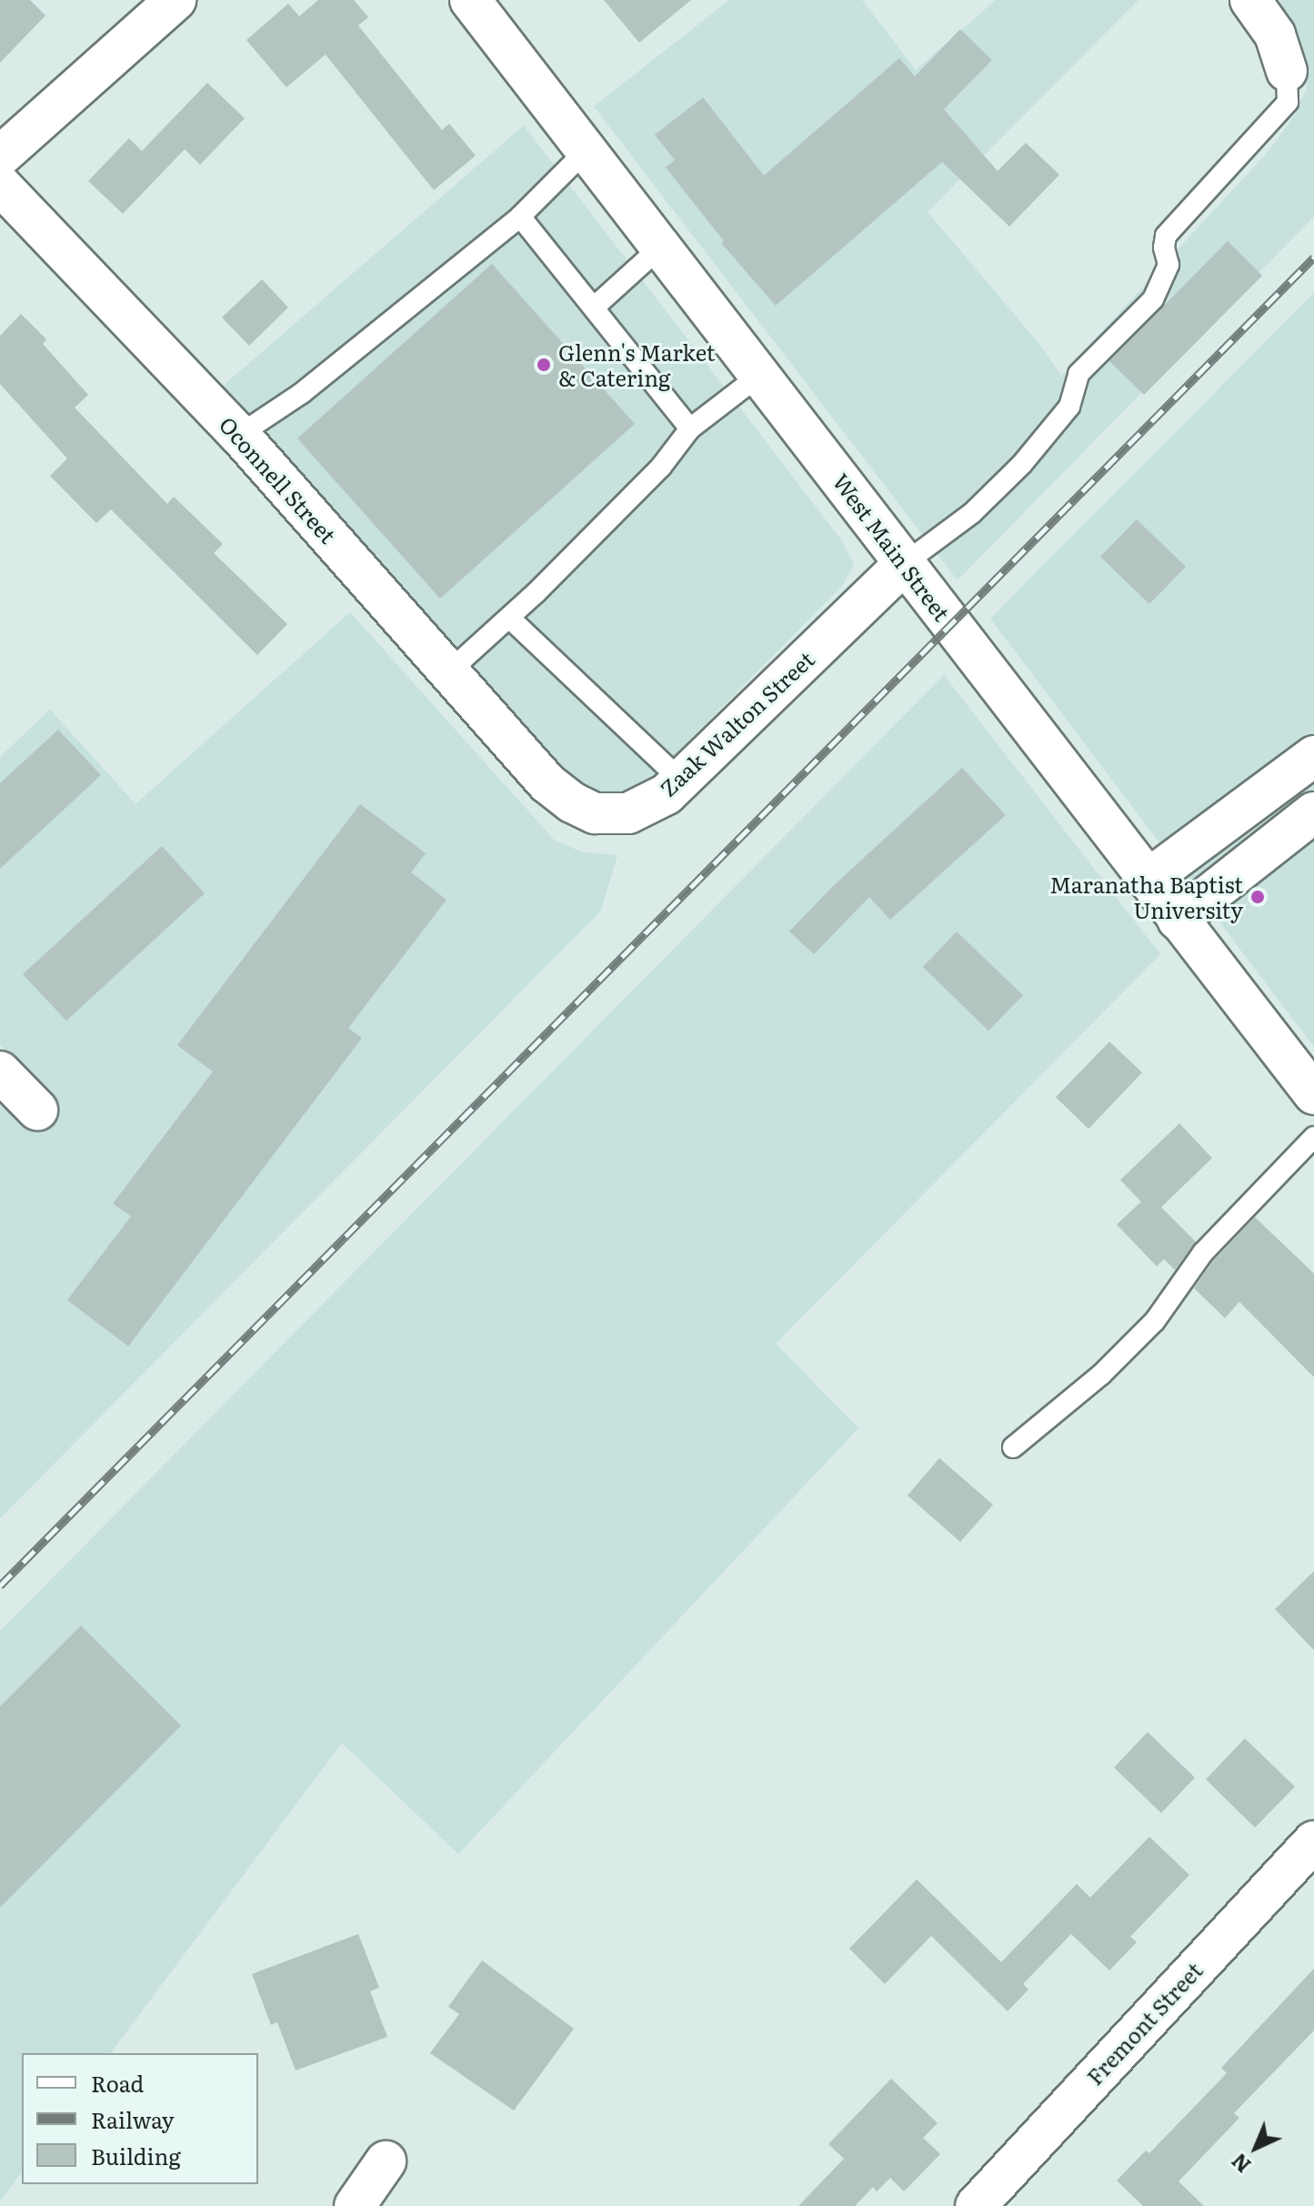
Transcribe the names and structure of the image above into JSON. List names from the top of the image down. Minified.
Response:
{"streets":{"street":["Oconnell Street","West Main Street","Zaak Walton Street","Fremont Street"]},"crossings":[["Oconnell Street","Zaak Walton Street"],["West Main Street","Zaak Walton Street"]],"places":["Glenn's Market & Catering","Maranatha Baptist University"],"legend":["Road","Railway","Building"],"north":"bottom left"}
